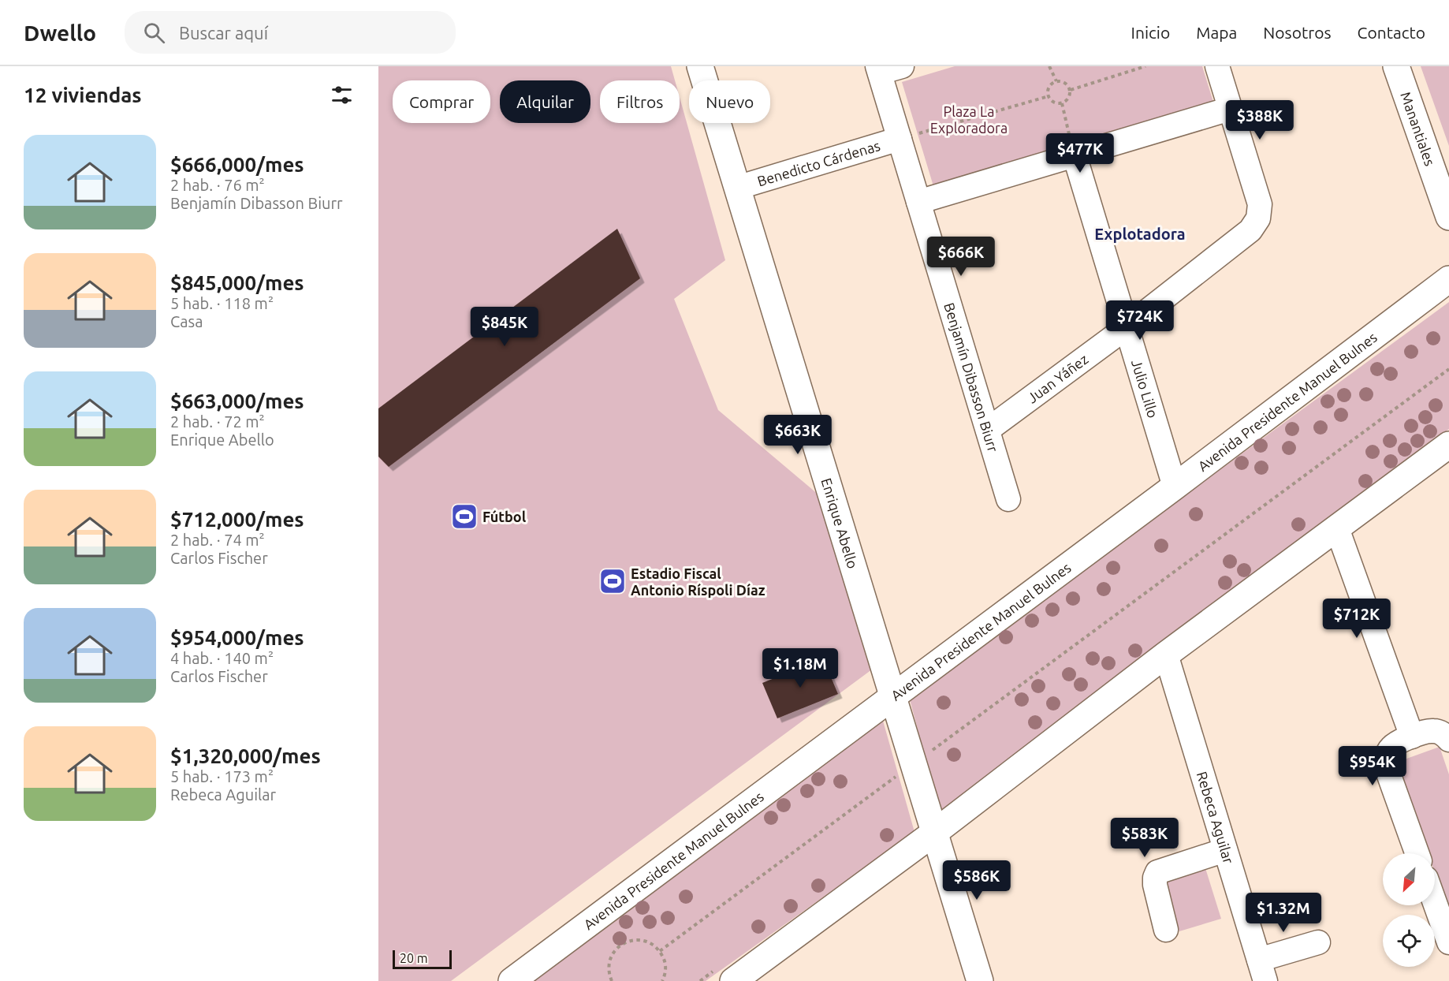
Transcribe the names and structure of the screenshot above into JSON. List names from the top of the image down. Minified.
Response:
{"streets":{"main road":["Manantiales","Avenida Presidente Manuel Bulnes","Enrique Abello"],"street":["Benedicto Cárdenas","Benjamín Dibasson Biurr","Juan Yáñez","Julio Lillo","Rebeca Aguilar"]},"crossings":[["Benedicto Cárdenas","Benjamín Dibasson Biurr"],["Benedicto Cárdenas","Enrique Abello"],["Benjamín Dibasson Biurr","Juan Yáñez"],["Juan Yáñez","Julio Lillo"],["Julio Lillo","Avenida Presidente Manuel Bulnes"],["Avenida Presidente Manuel Bulnes","Enrique Abello"]],"districts":["Explotadora"],"parks":["Plaza La Exploradora"],"places":{"sports":["Fútbol","Estadio Fiscal Antonio Ríspoli Díaz"]},"scale_bar":"20 m","north":"bottom left","page":{"header":"Dwello","search":"Buscar aquí","nav":["Inicio","Mapa","Nosotros","Contacto"],"heading":"12 viviendas","chip":["Comprar","Alquilar","Filtros","Nuevo"],"price":["$388K","$477K","$666K","$724K","$845K","$663K","$712K","$1.18M","$954K","$583K","$586K","$1.32M"],"list":[{"name":"$666,000/mes","note":"2 hab. · 76 m² · Benjamín Dibasson Biurr"},{"name":"$845,000/mes","note":"5 hab. · 118 m² · Casa"},{"name":"$663,000/mes","note":"2 hab. · 72 m² · Enrique Abello"},{"name":"$712,000/mes","note":"2 hab. · 74 m² · Carlos Fischer"},{"name":"$954,000/mes","note":"4 hab. · 140 m² · Carlos Fischer"},{"name":"$1,320,000/mes","note":"5 hab. · 173 m² · Rebeca Aguilar"}],"scale":"20 m"}}
